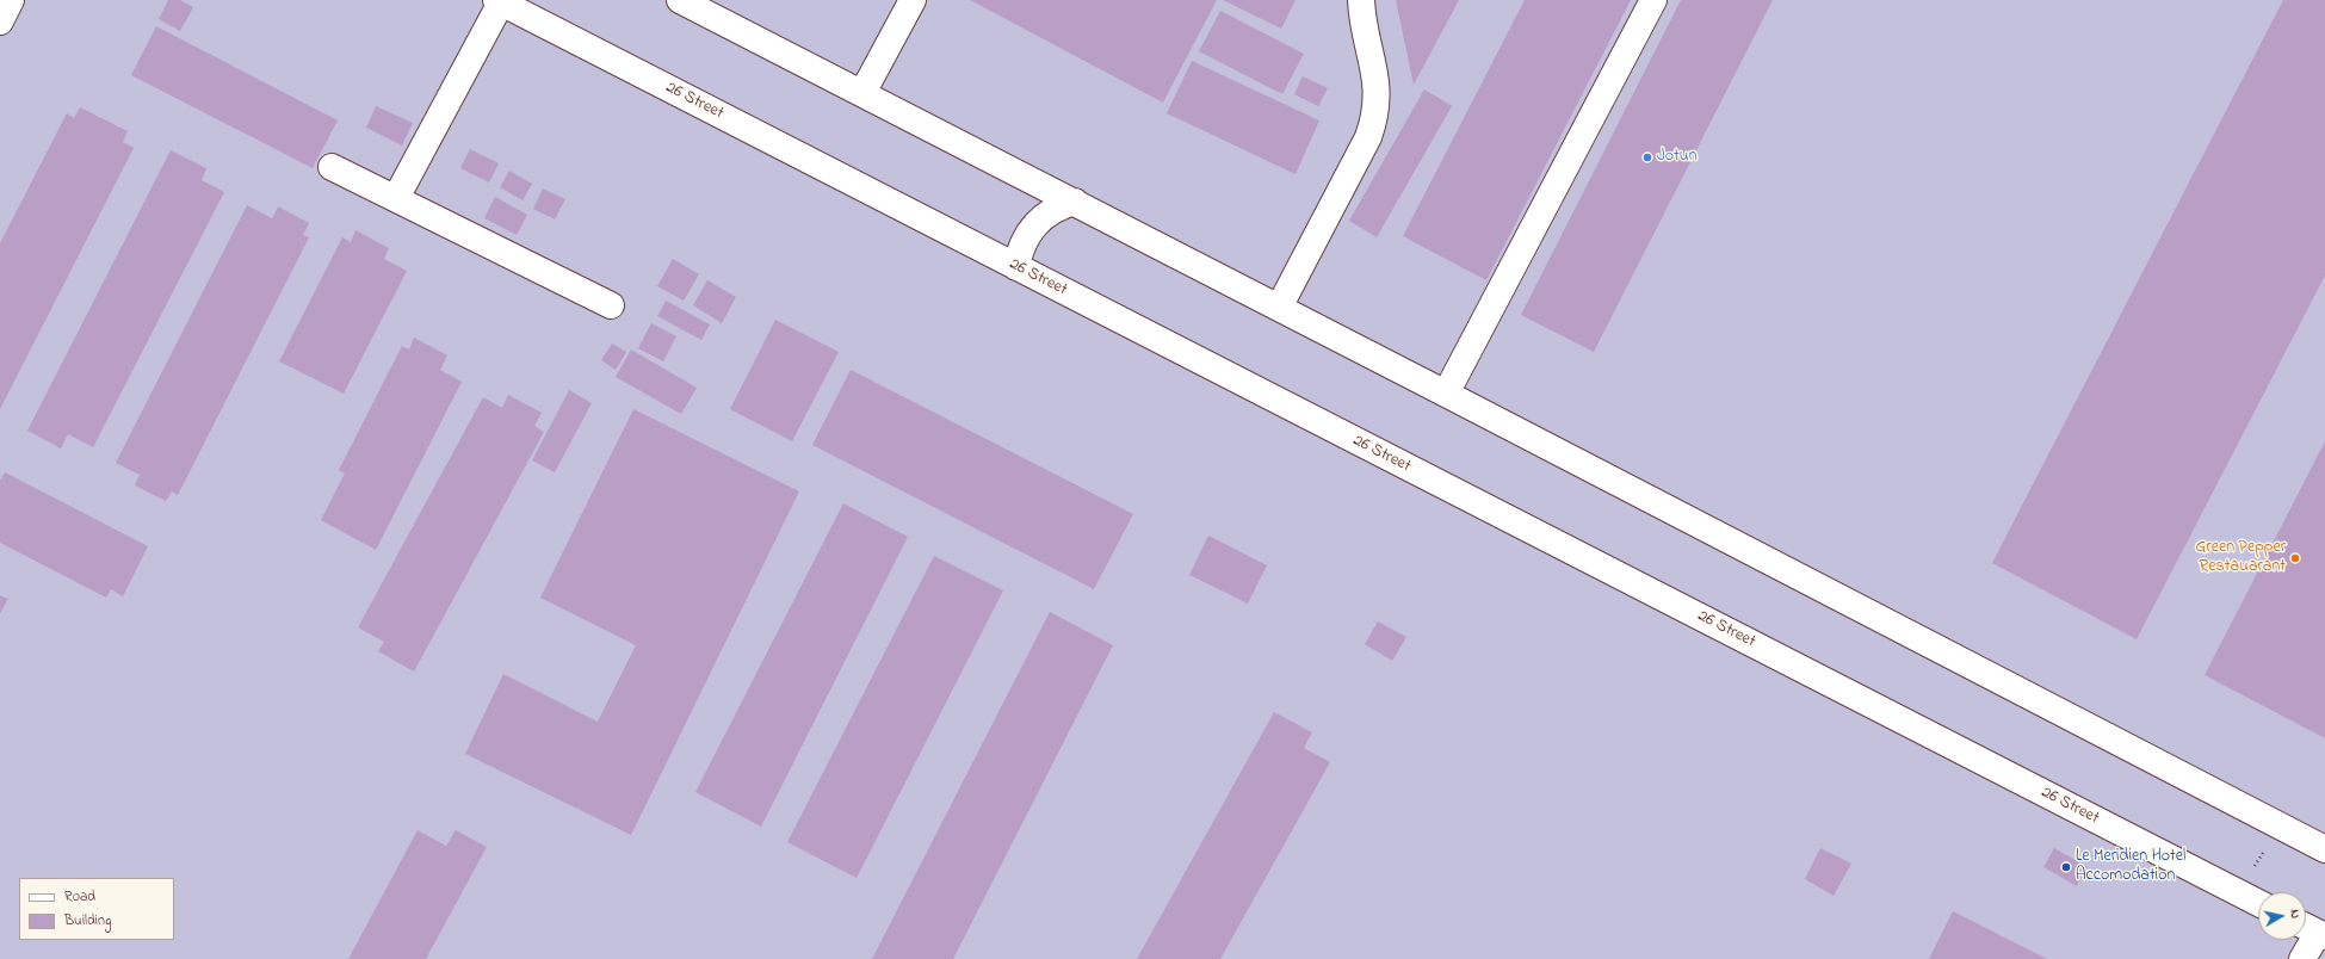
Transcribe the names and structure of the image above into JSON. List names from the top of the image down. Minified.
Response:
{"streets":{"street":["26 Street"]},"places":["Jotun","Green Pepper Restauarant","Le Meridien Hotel Accomodation"],"legend":["Road","Building"],"north":"right"}
